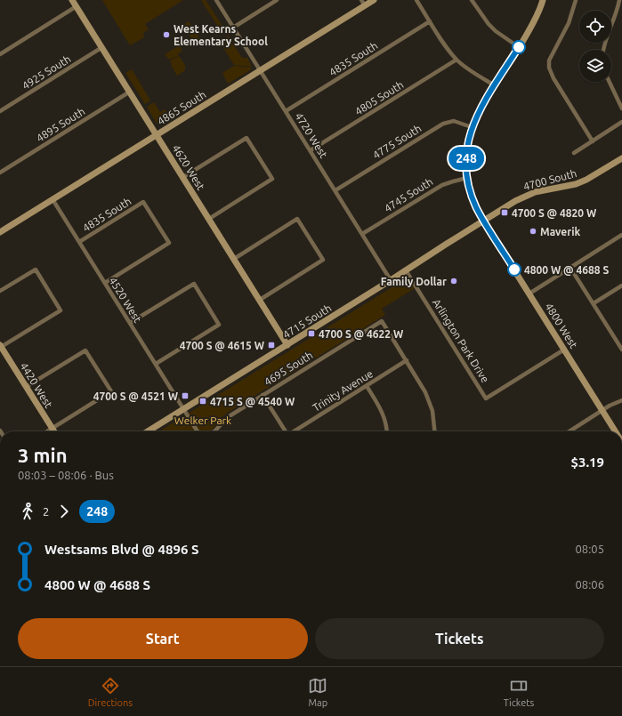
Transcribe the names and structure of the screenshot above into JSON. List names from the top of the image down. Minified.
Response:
{"streets":{"street":["4835 South","4925 South","4805 South","4865 South","4895 South","4720 West","4775 South","4620 West","4700 South","4745 South","4520 West","4715 South","4800 West","Arlington Park Drive","4695 South","4420 West","Trinity Avenue"]},"crossings":[["4835 South","4720 West"],["4835 South","4520 West"],["4925 South","4620 West"],["4805 South","4720 West"],["4865 South","4720 West"],["4865 South","4620 West"],["4865 South","4520 West"],["4895 South","4620 West"],["4720 West","4775 South"],["4720 West","4745 South"],["4720 West","4715 South"],["4775 South","4800 West"],["4620 West","4715 South"],["4700 South","4715 South"],["4700 South","4800 West"],["4745 South","4800 West"],["4520 West","4715 South"],["4715 South","4800 West"],["4715 South","Arlington Park Drive"],["4800 West","Arlington Park Drive"],["4695 South","Trinity Avenue"]],"parks":["Welker Park"],"places":{"other":["West Kearns Elementary School","Maverik","4800 W @ 4688 S","Family Dollar"],"transit":["4700 S @ 4820 W","4700 S @ 4622 W","4700 S @ 4615 W","4700 S @ 4521 W","4715 S @ 4540 W"]},"lines":["bus line 248"],"page":{"on_map":"248","heading":["3 min","08:03 – 08:06 · Bus","$3.19"],"legs":["2","248"],"list":[{"name":"Westsams Blvd @ 4896 S","value":"08:05"},{"name":"4800 W @ 4688 S","value":"08:06"}],"buttons":["Start","Tickets"],"tabs":["Directions","Map","Tickets"]}}
